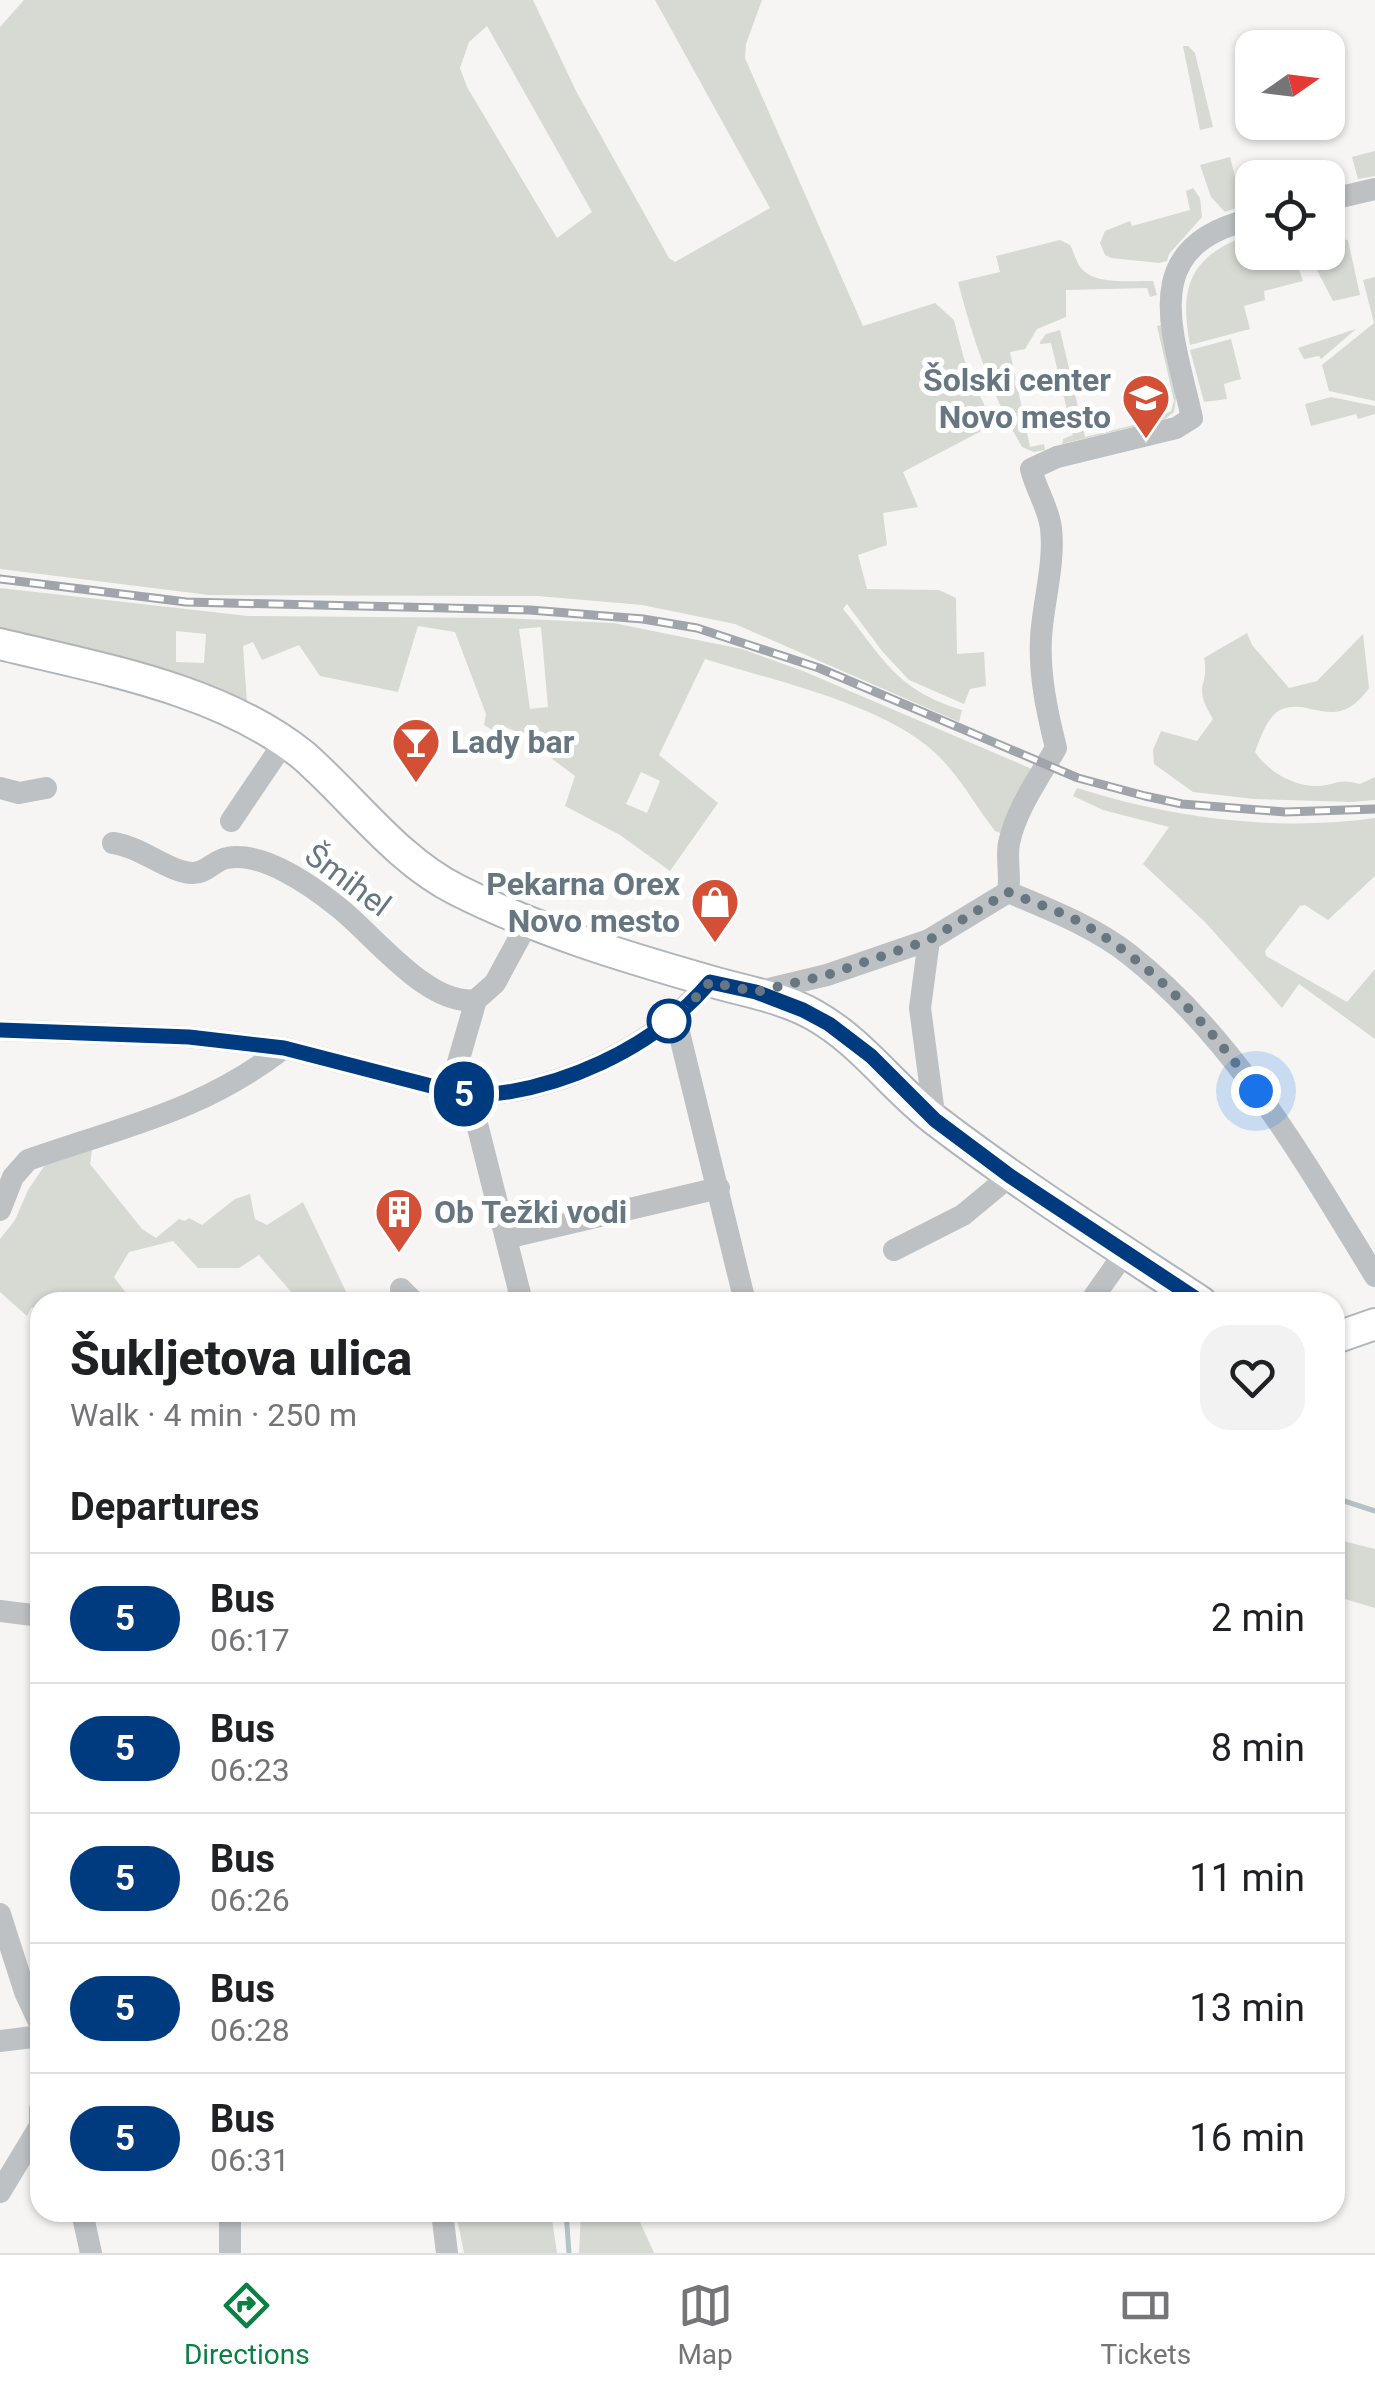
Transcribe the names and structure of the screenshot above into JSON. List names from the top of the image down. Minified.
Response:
{"streets":{"street":["Šmihel"]},"places":{"school or university":["Šolski center Novo mesto"],"bar":["Lady bar"],"shop":["Pekarna Orex Novo mesto"],"building":["Ob Težki vodi"]},"lines":["bus line 5"],"north":"right","page":{"on_map":"5","heading":[["Šukljetova ulica","Walk · 4 min · 250 m"],"Departures"],"list":[{"mark":"5","name":"Bus","note":"06:17","value":"2 min"},{"mark":"5","name":"Bus","note":"06:23","value":"8 min"},{"mark":"5","name":"Bus","note":"06:26","value":"11 min"},{"mark":"5","name":"Bus","note":"06:28","value":"13 min"},{"mark":"5","name":"Bus","note":"06:31","value":"16 min"}],"tabs":["Directions","Map","Tickets"]}}
